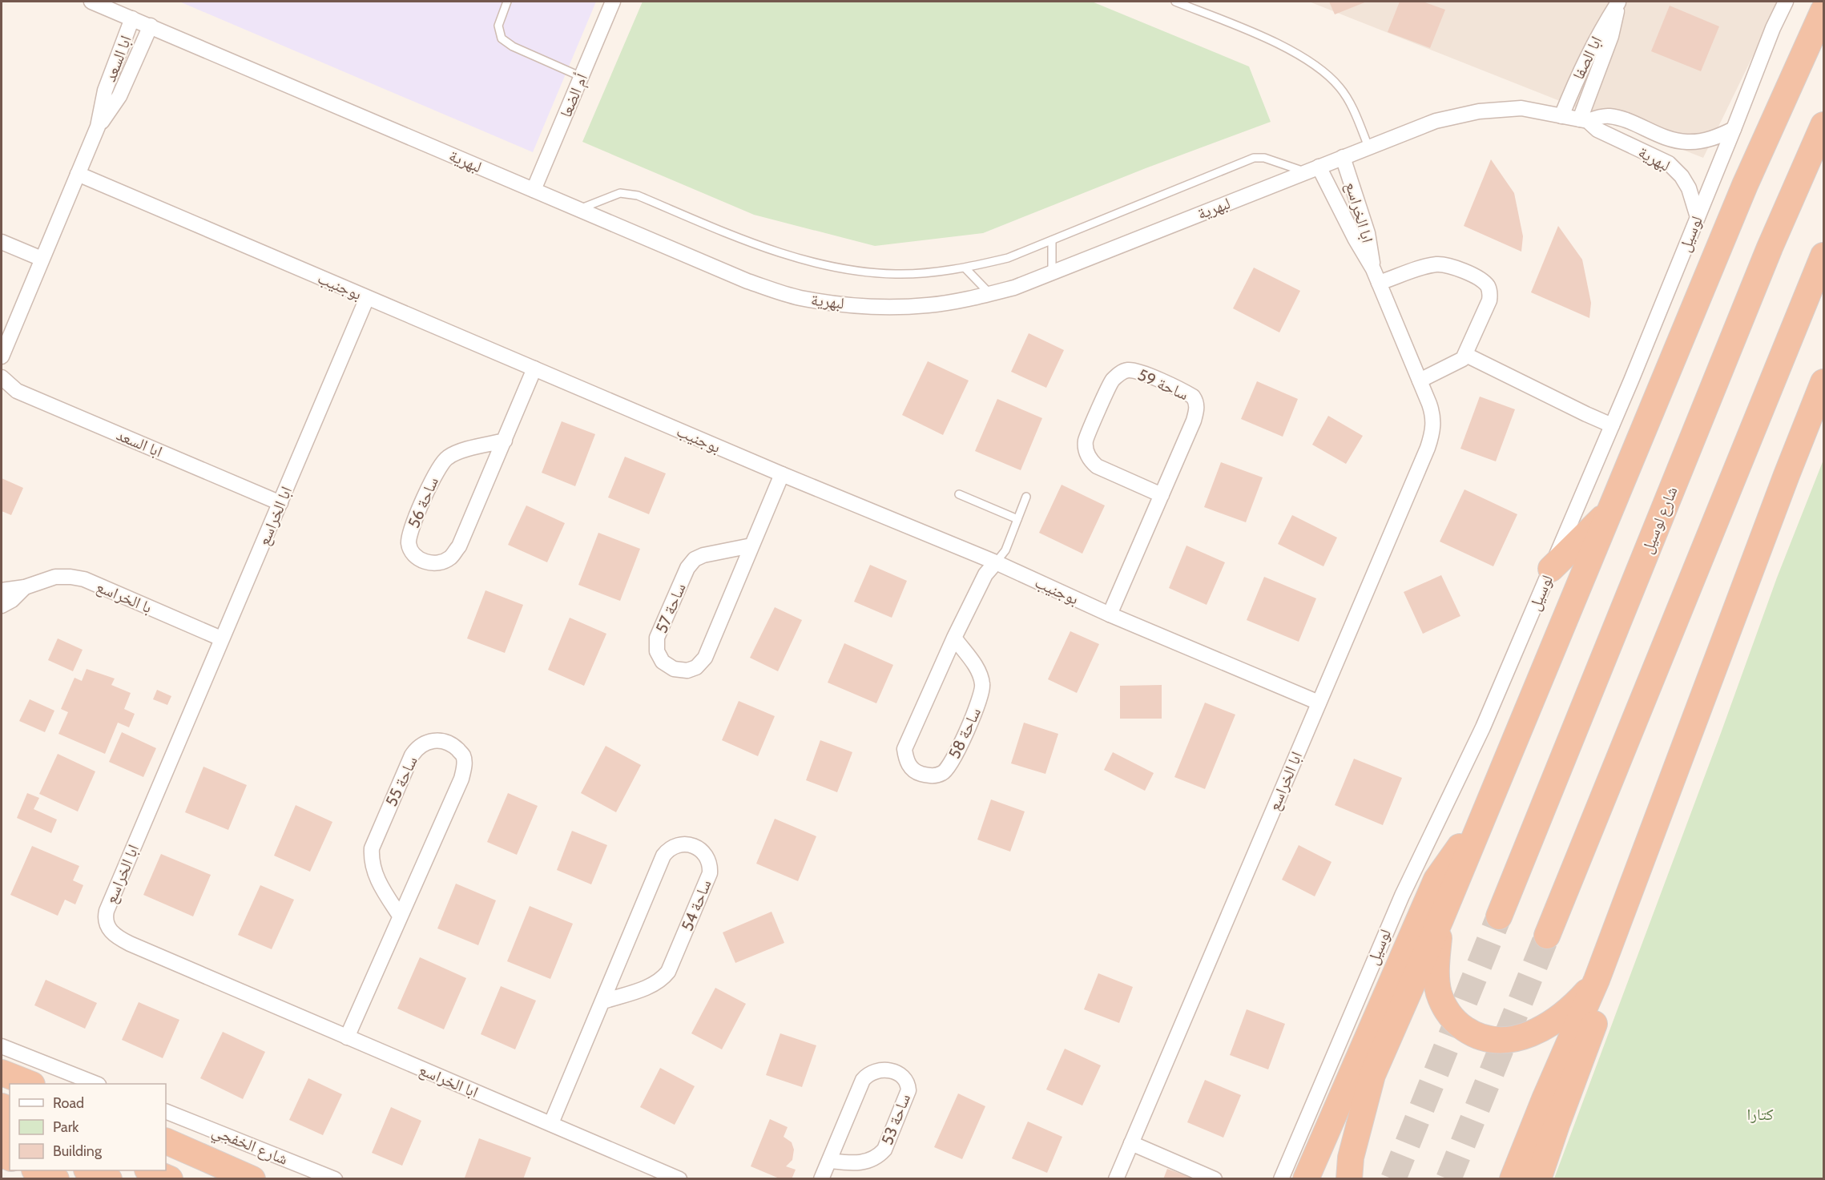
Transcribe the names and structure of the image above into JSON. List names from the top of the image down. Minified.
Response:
{"streets":{"highway":["شارع لوسيل"],"street":["ابا الصفا","ابا السعد","أم الضعا","لبهرية","ابا الخراسع","لوسيل","بوجنيب","ساحة 59","ساحة 56","با الخراسع","ساحة 57","ساحة 58","ساحة 55","ساحة 54","ساحة 53","شارع الخفجي"]},"crossings":[["ابا الصفا","لبهرية"],["ابا السعد","لبهرية"],["ابا السعد","ابا الخراسع"],["ابا السعد","بوجنيب"],["أم الضعا","لبهرية"],["لبهرية","ابا الخراسع"],["لبهرية","لوسيل"],["ابا الخراسع","بوجنيب"],["ابا الخراسع","با الخراسع"],["ابا الخراسع","ساحة 55"],["ابا الخراسع","ساحة 54"],["بوجنيب","ساحة 59"],["بوجنيب","ساحة 56"],["بوجنيب","ساحة 57"],["بوجنيب","ساحة 58"]],"parks":["كتارا"],"legend":["Road","Park","Building"]}
